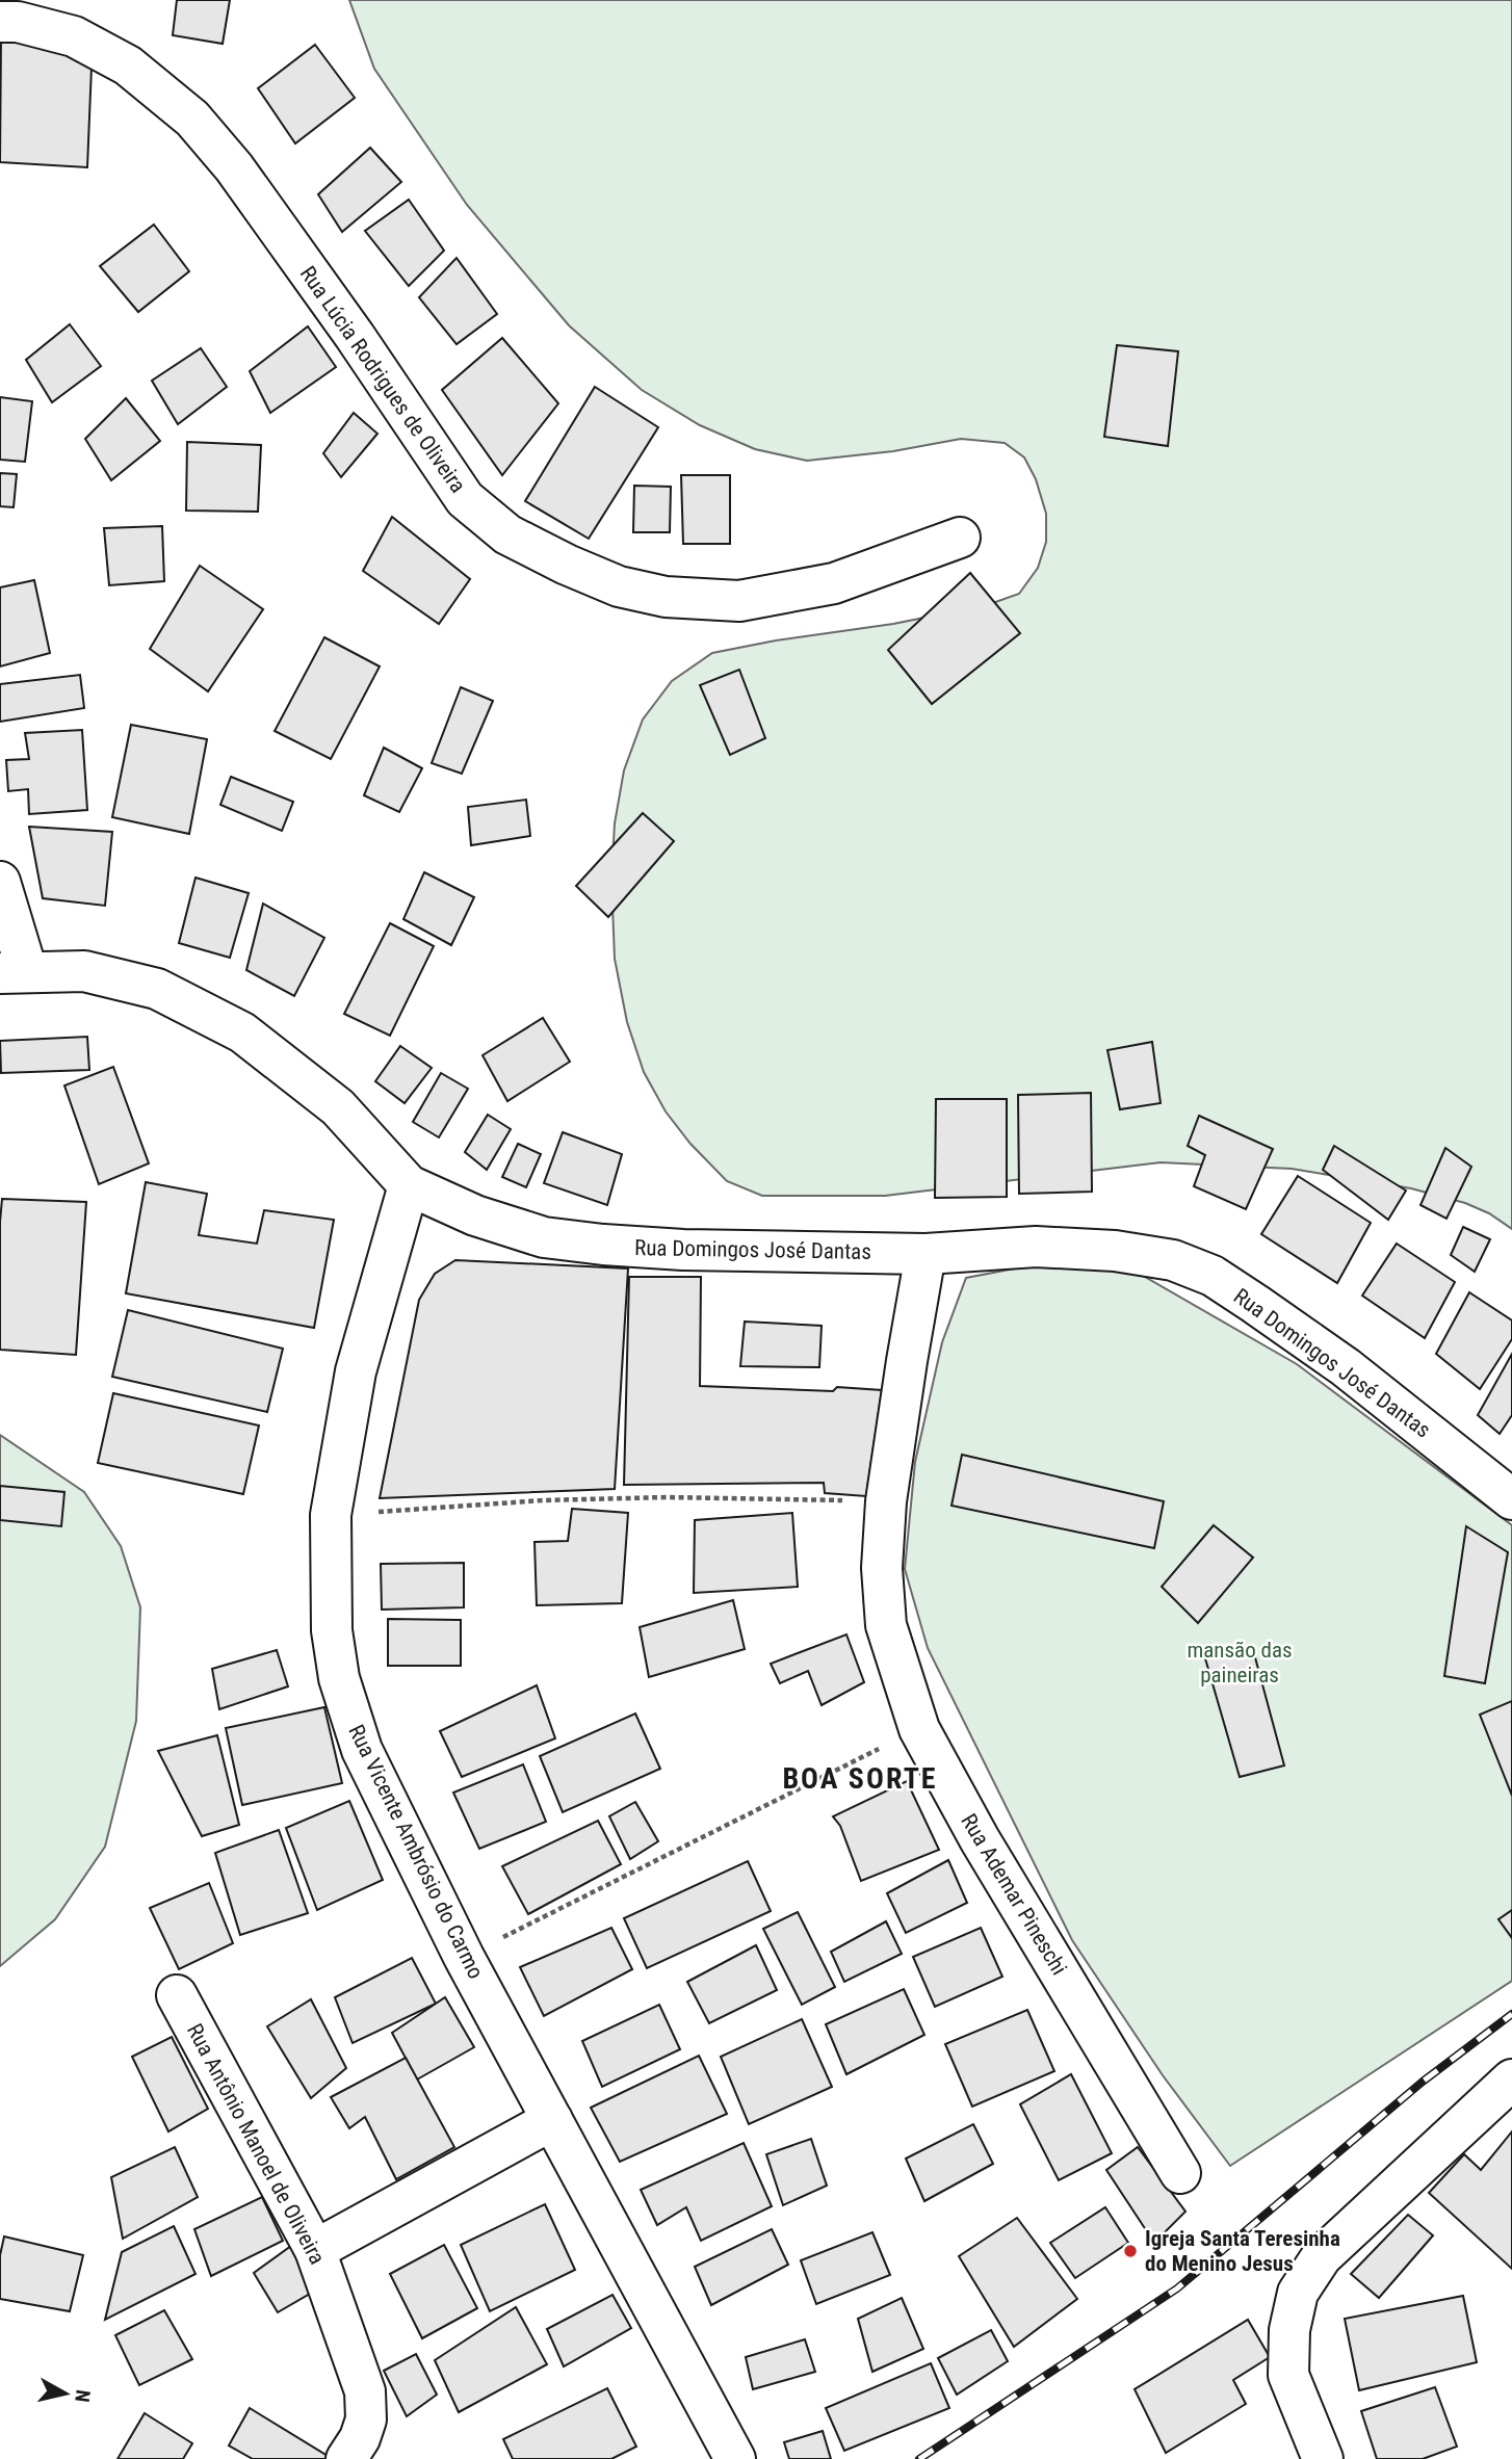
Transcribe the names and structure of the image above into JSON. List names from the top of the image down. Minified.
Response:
{"streets":{"street":["Rua Lúcia Rodrigues de Oliveira","Rua Domingos José Dantas","Rua Vicente Ambrósio do Carmo","Rua Ademar Pineschi","Rua Antônio Manoel de Oliveira"]},"crossings":[["Rua Domingos José Dantas","Rua Vicente Ambrósio do Carmo"],["Rua Domingos José Dantas","Rua Ademar Pineschi"]],"districts":["BOA SORTE"],"parks":["mansão das paineiras"],"places":["Igreja Santa Teresinha do Menino Jesus"],"north":"right"}
